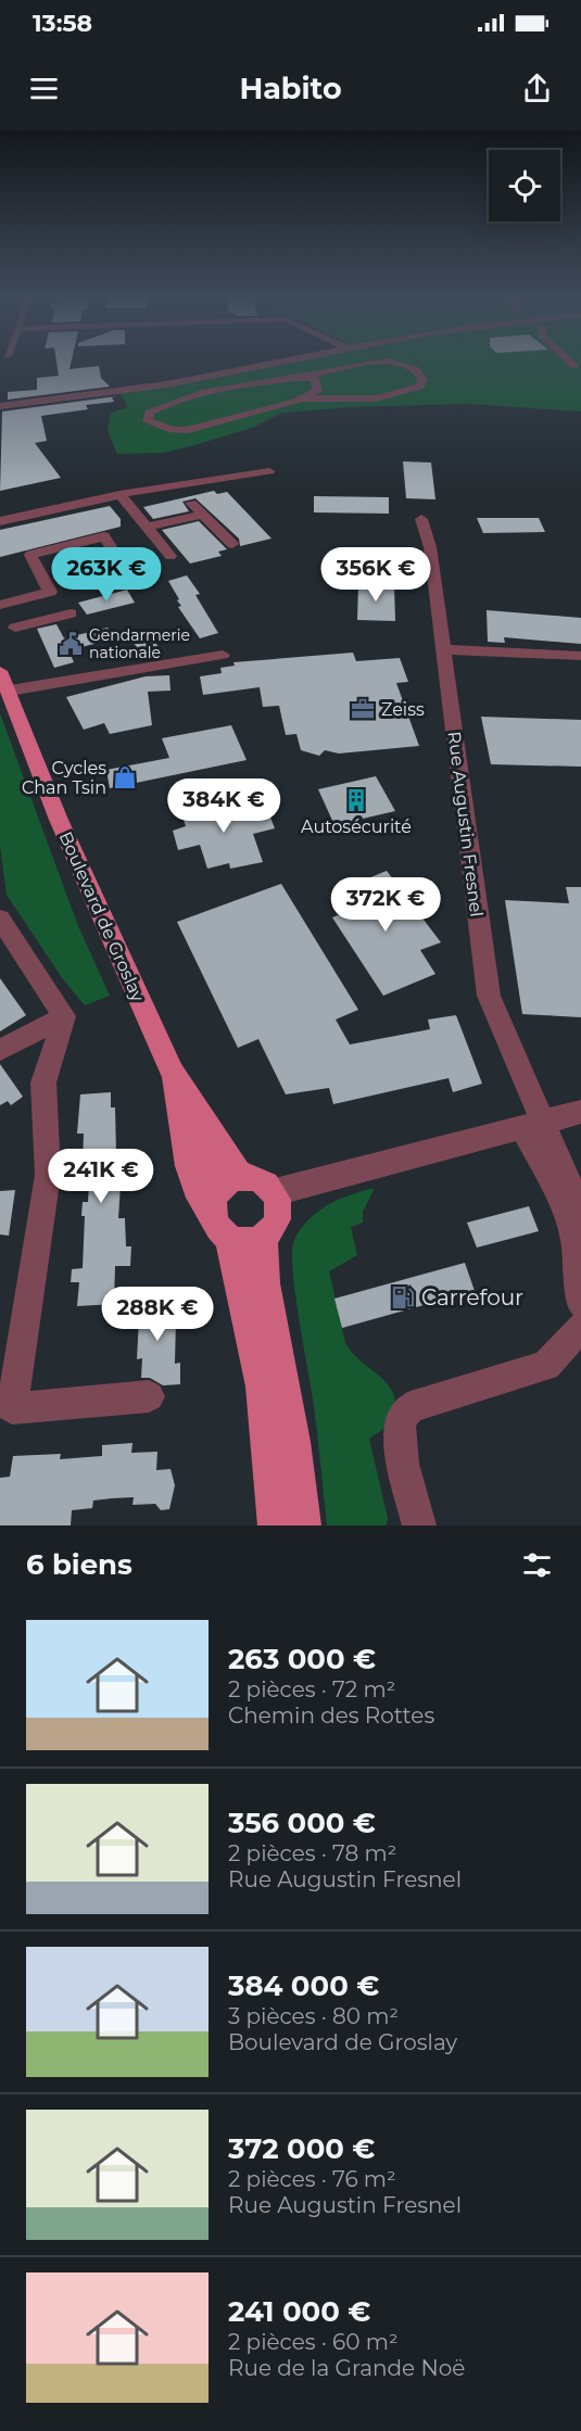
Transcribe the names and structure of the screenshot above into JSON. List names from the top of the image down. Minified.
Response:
{"streets":{"main road":["Boulevard de Groslay"],"street":["Rue Augustin Fresnel"]},"places":{"public building":["Gendarmerie nationale"],"office":["Zeiss"],"shop":["Cycles Chan Tsin"],"building":["Autosécurité"],"fuel station":["Carrefour"]},"page":{"status":"13:58","header":"Habito","price":["263K €","356K €","384K €","372K €","241K €","288K €"],"heading":"6 biens","list":[{"name":"263 000 €","note":"2 pièces · 72 m² · Chemin des Rottes"},{"name":"356 000 €","note":"2 pièces · 78 m² · Rue Augustin Fresnel"},{"name":"384 000 €","note":"3 pièces · 80 m² · Boulevard de Groslay"},{"name":"372 000 €","note":"2 pièces · 76 m² · Rue Augustin Fresnel"},{"name":"241 000 €","note":"2 pièces · 60 m² · Rue de la Grande Noë"}]}}
